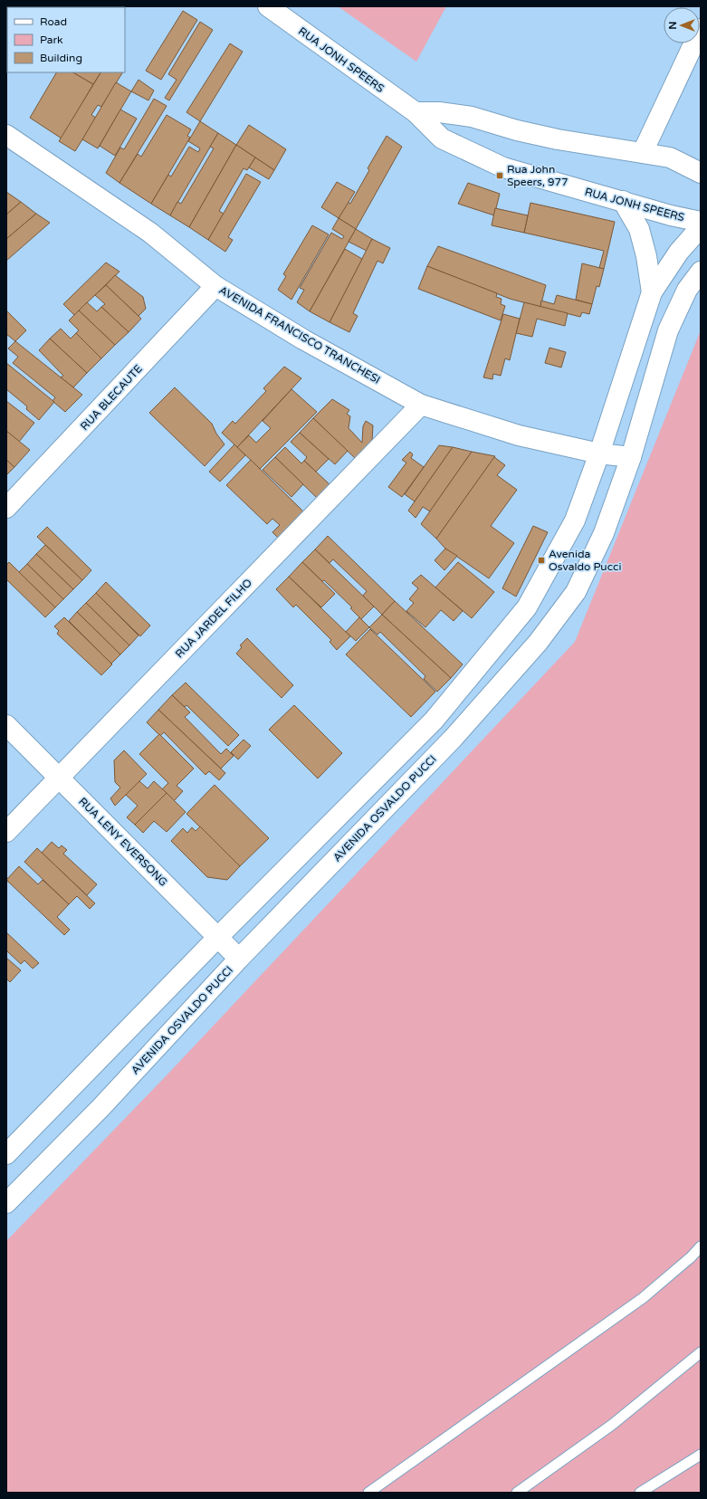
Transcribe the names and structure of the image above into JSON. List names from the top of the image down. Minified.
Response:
{"streets":{"main road":["RUA JONH SPEERS","AVENIDA FRANCISCO TRANCHESI","RUA BLECAUTE","RUA JARDEL FILHO","AVENIDA OSVALDO PUCCI","RUA LENY EVERSONG"]},"crossings":[["AVENIDA FRANCISCO TRANCHESI","RUA BLECAUTE"],["AVENIDA FRANCISCO TRANCHESI","RUA JARDEL FILHO"],["AVENIDA FRANCISCO TRANCHESI","AVENIDA OSVALDO PUCCI"],["RUA JARDEL FILHO","RUA LENY EVERSONG"],["AVENIDA OSVALDO PUCCI","RUA LENY EVERSONG"]],"places":{"transit":["Rua John Speers, 977","Avenida Osvaldo Pucci"]},"legend":["Road","Park","Building"],"north":"left"}
